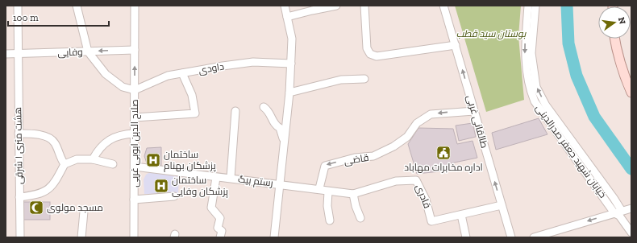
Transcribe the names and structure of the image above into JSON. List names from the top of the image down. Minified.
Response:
{"streets":{"street":["وفایی","داودی","طالقانی غربی","صلاح الدین ایوبی غریی","هشت متری ۱ شرقی","خیابان شهید جعفر صدرالدینی","قاضی","رستم بیگ","قادری"]},"crossings":[["وفایی","صلاح الدین ایوبی غریی"],["وفایی","هشت متری ۱ شرقی"],["داودی","صلاح الدین ایوبی غریی"],["طالقانی غربی","قاضی"],["طالقانی غربی","قادری"],["صلاح الدین ایوبی غریی","رستم بیگ"],["قاضی","رستم بیگ"],["قاضی","قادری"],["رستم بیگ","قادری"]],"one_way":["وفایی","طالقانی غربی","قاضی"],"parks":["بوستان سید قطب"],"places":{"public building":["اداره مخابرات مهاباد"],"hospital":["ساختمان پزشکان بهنام","ساختمان پزشکان وفایی"],"mosque":["مسجد مولوی"]},"scale_bar":"100 m","north":"right"}
